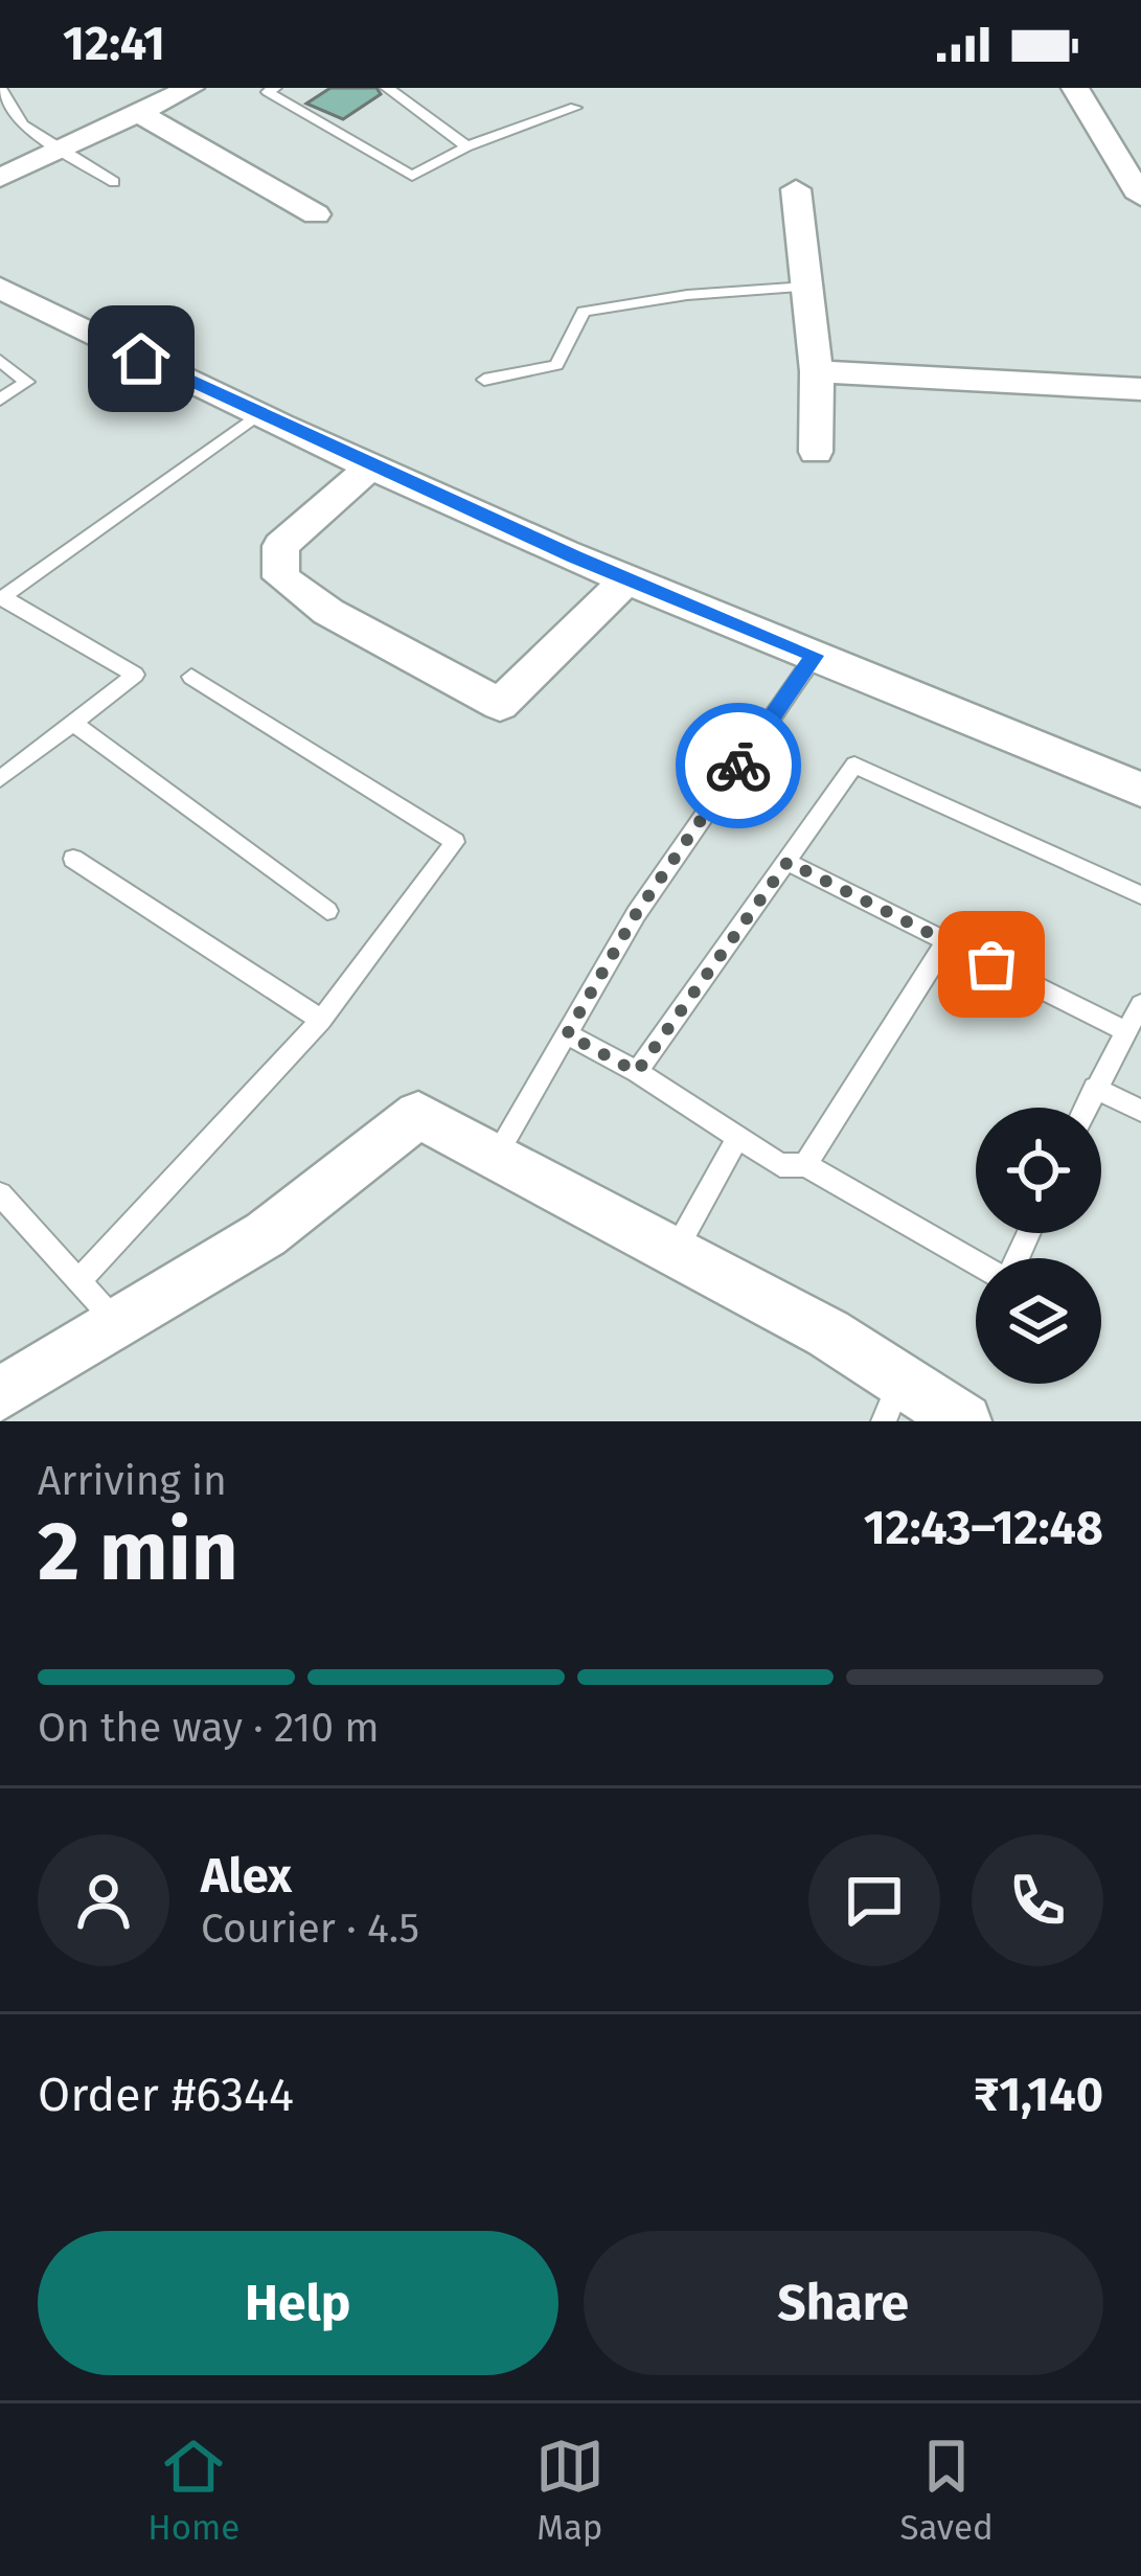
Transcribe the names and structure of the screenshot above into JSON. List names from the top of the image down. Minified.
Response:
{"page":{"status":"12:41","heading":["2 min","Arriving in","12:43–12:48"],"panel":["Alex","Courier · 4.5","Order #6344","₹1,140"],"bar":"On the way · 210 m","buttons":["Help","Share"],"tabs":["Home","Map","Saved"]}}
